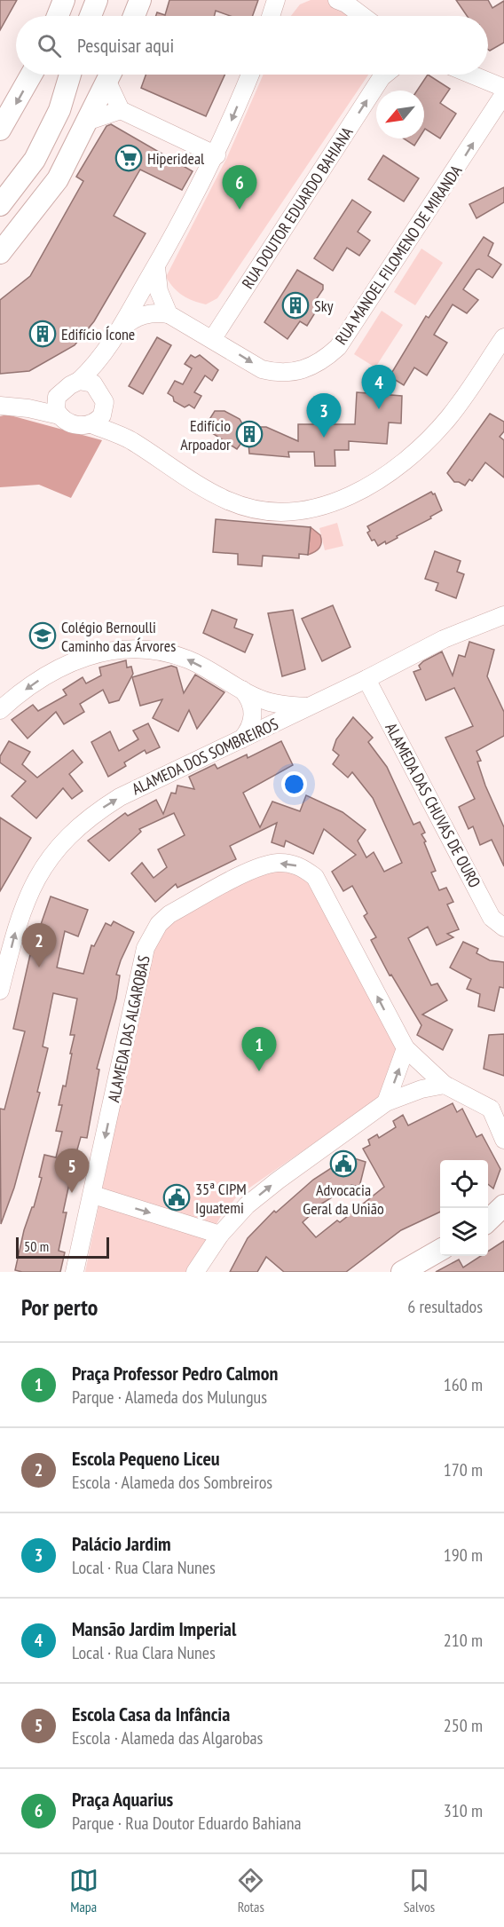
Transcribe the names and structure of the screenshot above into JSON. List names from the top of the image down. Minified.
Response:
{"streets":{"street":["RUA DOUTOR EDUARDO BAHIANA","RUA MANOEL FILOMENO DE MIRANDA","ALAMEDA DOS SOMBREIROS","ALAMEDA DAS CHUVAS DE OURO","ALAMEDA DAS ALGAROBAS"]},"crossings":[["RUA DOUTOR EDUARDO BAHIANA","RUA MANOEL FILOMENO DE MIRANDA"],["ALAMEDA DOS SOMBREIROS","ALAMEDA DAS CHUVAS DE OURO"]],"one_way":["RUA MANOEL FILOMENO DE MIRANDA","ALAMEDA DOS SOMBREIROS"],"places":{"supermarket":["Hiperideal"],"building":["Sky","Edifício Ícone","Edifício Arpoador"],"school or university":["Colégio Bernoulli Caminho das Árvores"],"public building":["Advocacia Geral da União","35ª CIPM Iguatemi"]},"scale_bar":"50 m","north":"bottom left","page":{"search":"Pesquisar aqui","pins":["6","4","3","2","1","5"],"scale":"50 m","heading":["Por perto","6 resultados"],"list":[{"mark":"1","name":"Praça Professor Pedro Calmon","note":"Parque · Alameda dos Mulungus","value":"160 m"},{"mark":"2","name":"Escola Pequeno Liceu","note":"Escola · Alameda dos Sombreiros","value":"170 m"},{"mark":"3","name":"Palácio Jardim","note":"Local · Rua Clara Nunes","value":"190 m"},{"mark":"4","name":"Mansão Jardim Imperial","note":"Local · Rua Clara Nunes","value":"210 m"},{"mark":"5","name":"Escola Casa da Infância","note":"Escola · Alameda das Algarobas","value":"250 m"},{"mark":"6","name":"Praça Aquarius","note":"Parque · Rua Doutor Eduardo Bahiana","value":"310 m"}],"nav":["Mapa","Rotas","Salvos"]}}
